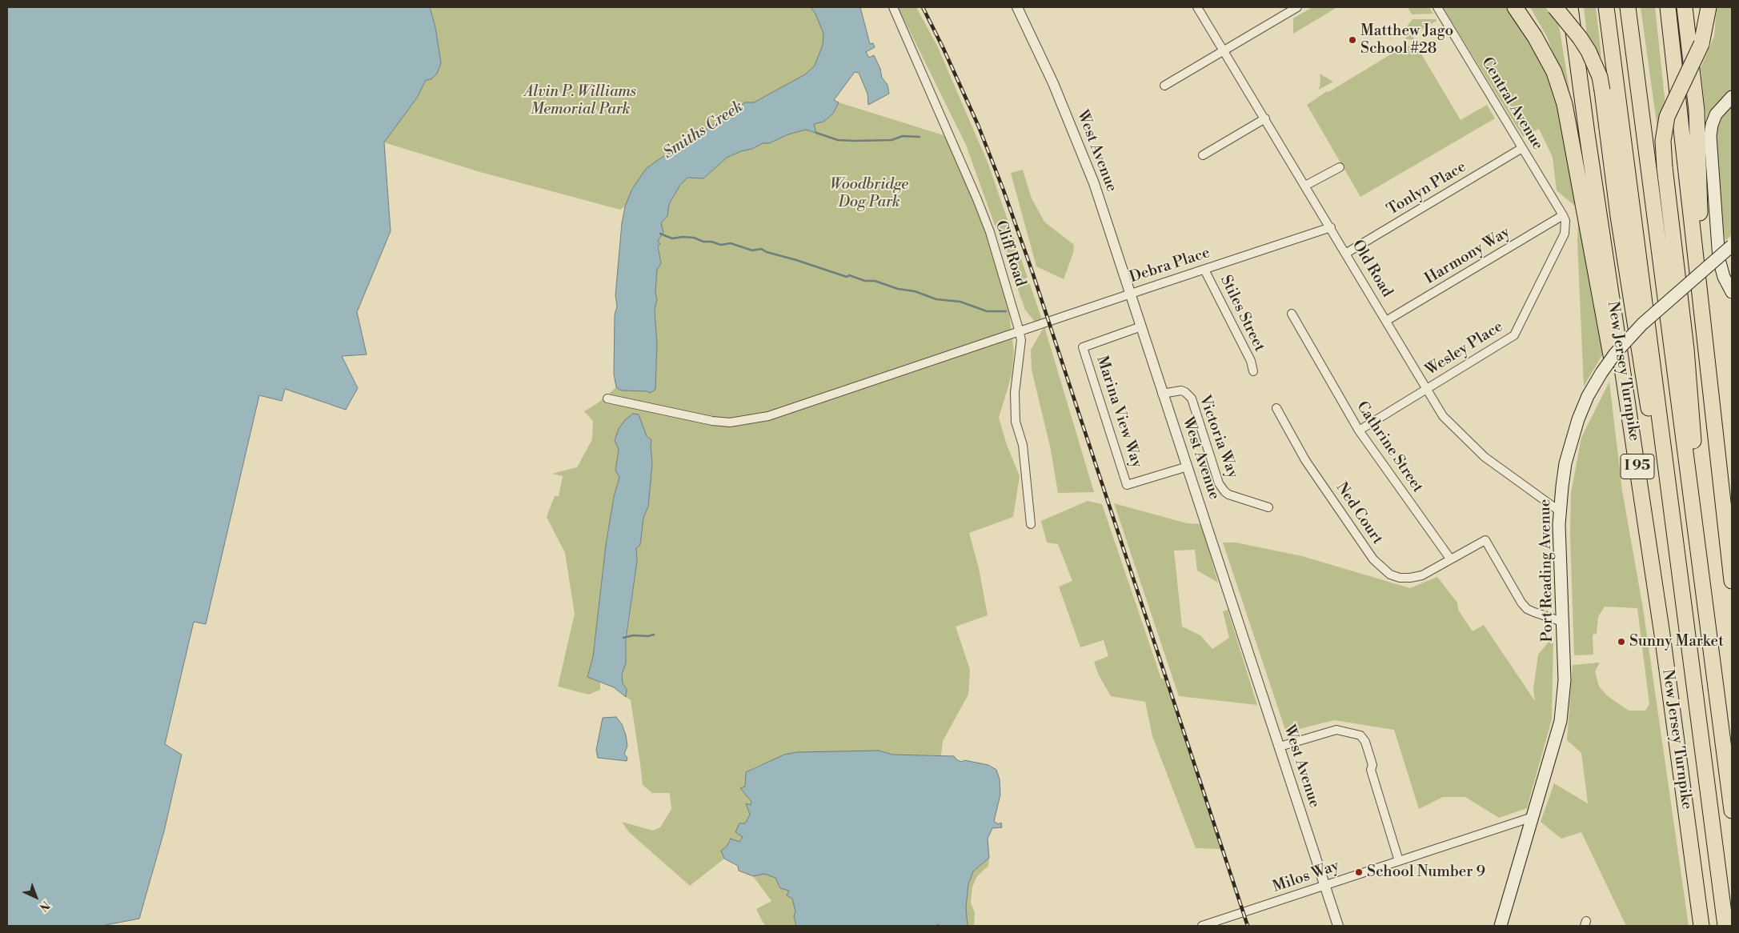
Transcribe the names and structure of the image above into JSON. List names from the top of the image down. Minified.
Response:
{"streets":{"highway":["New Jersey Turnpike","I 95"],"main road":["Port Reading Avenue"],"street":["Central Avenue","West Avenue","Tonlyn Place","Cliff Road","Harmony Way","Debra Place","Old Road","Stiles Street","Wesley Place","Marina View Way","Victoria Way","Cathrine Street","Ned Court","Milos Way"]},"crossings":[["Central Avenue","Tonlyn Place"],["Central Avenue","Harmony Way"],["Central Avenue","Wesley Place"],["West Avenue","Debra Place"],["West Avenue","Marina View Way"],["West Avenue","Victoria Way"],["West Avenue","Milos Way"],["Tonlyn Place","Old Road"],["Cliff Road","Debra Place"],["Harmony Way","Old Road"],["Harmony Way","Wesley Place"],["Debra Place","Old Road"],["Debra Place","Stiles Street"],["Old Road","Wesley Place"],["Old Road","Port Reading Avenue"],["Wesley Place","Cathrine Street"],["Cathrine Street","Ned Court"],["Port Reading Avenue","Milos Way"]],"water":["Smiths Creek"],"parks":["Alvin P. Williams Memorial Park","Woodbridge Dog Park"],"places":["Matthew Jago School #28","Sunny Market","School Number 9"],"north":"bottom right"}
